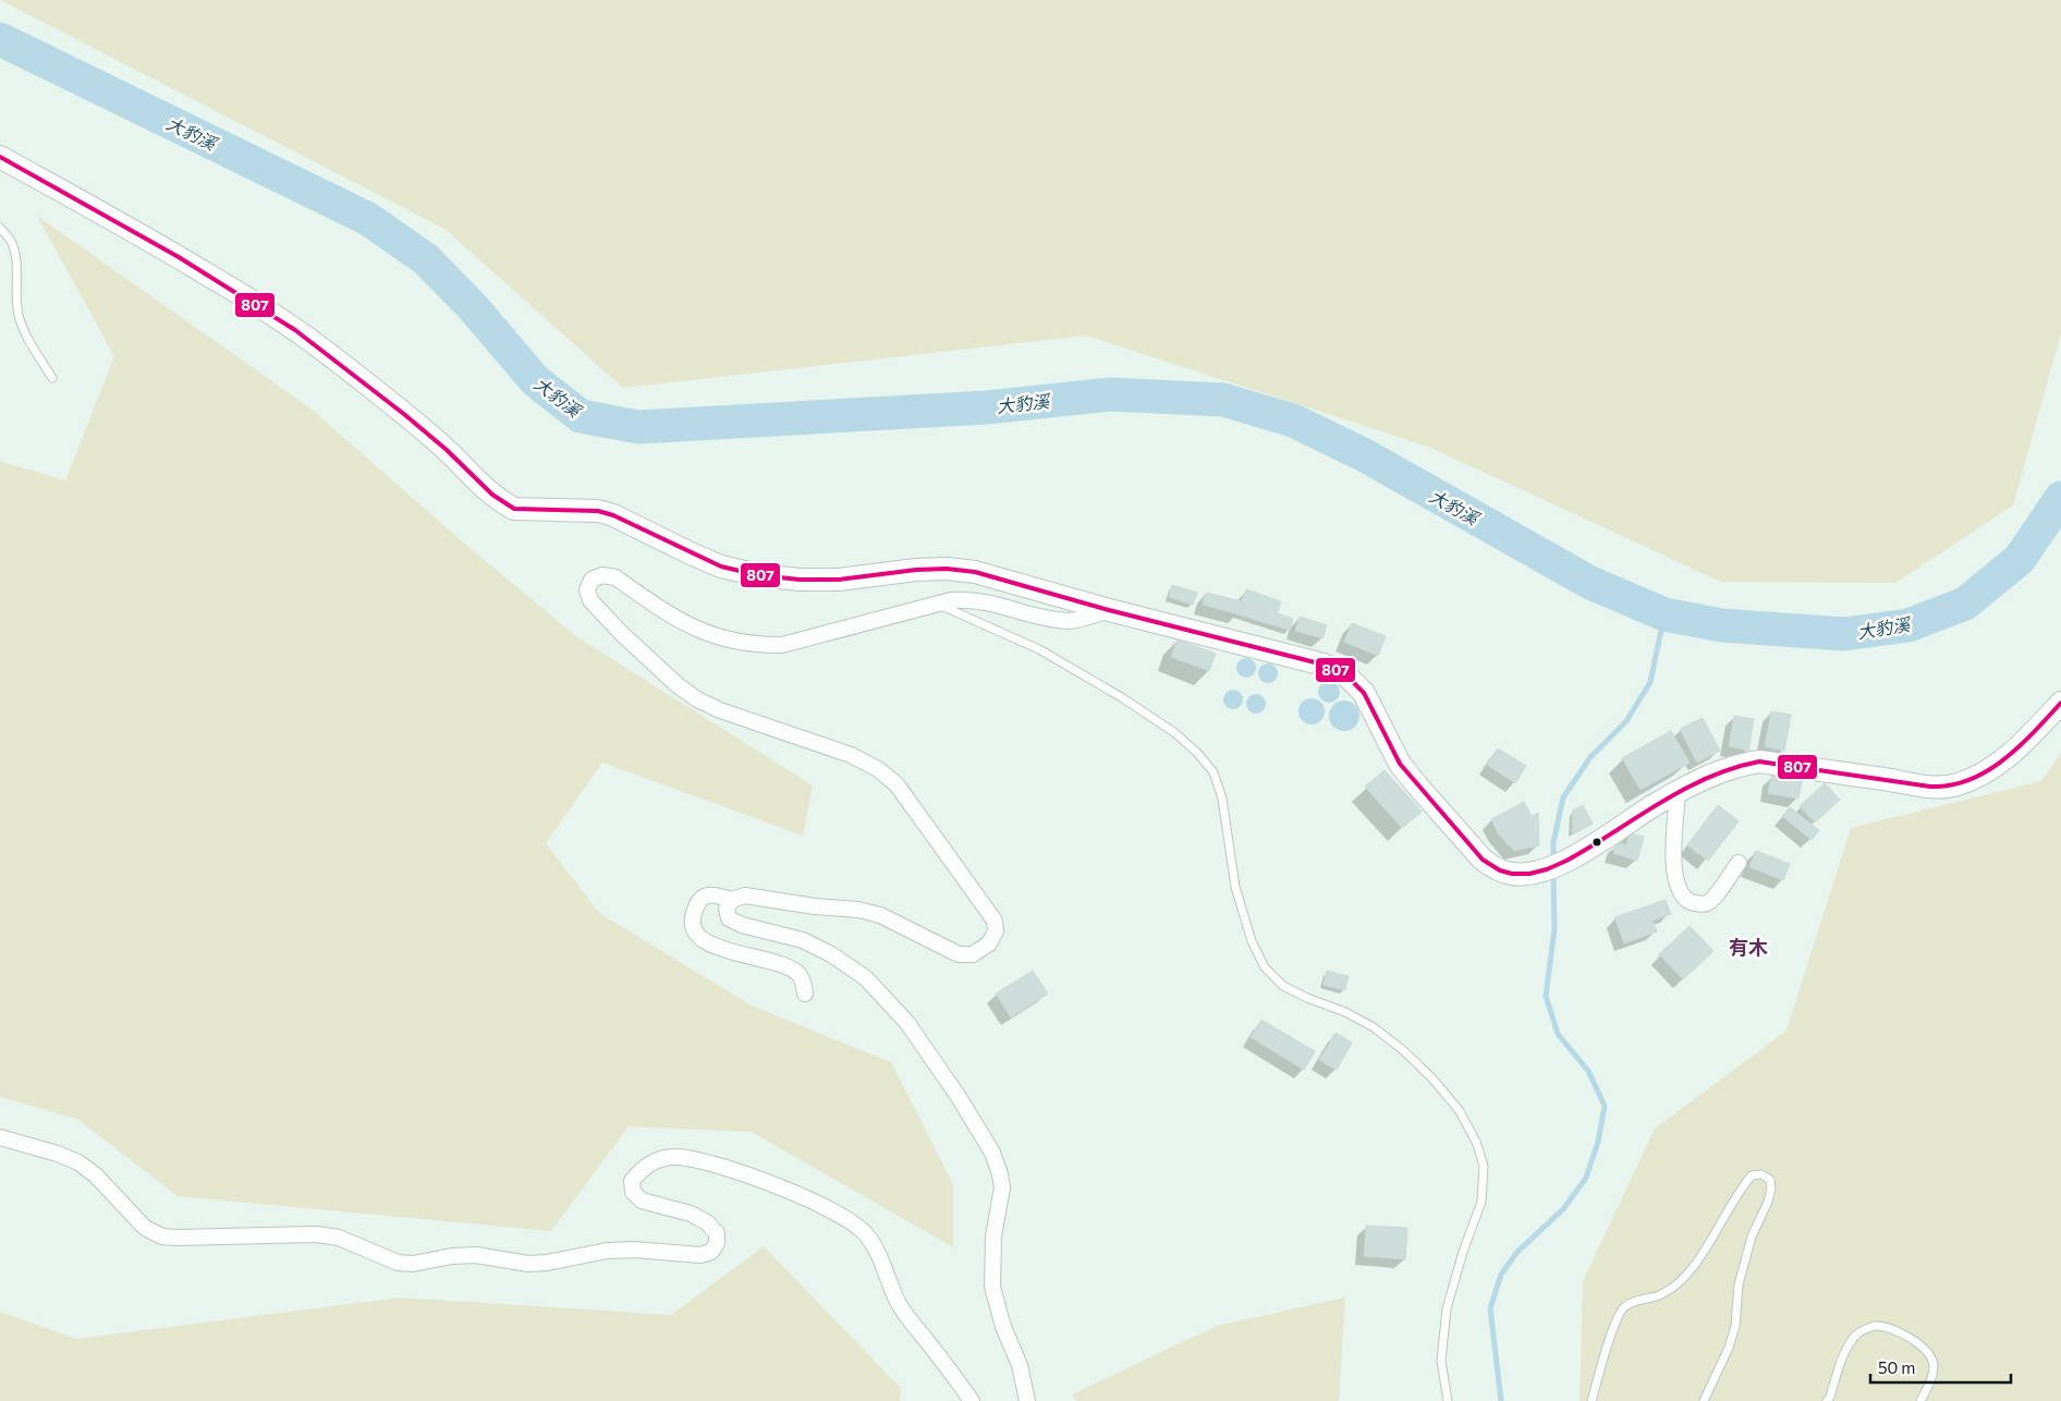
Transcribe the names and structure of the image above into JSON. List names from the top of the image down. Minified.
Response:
{"districts":["有木"],"water":["大豹溪"],"lines":["transit line 807"],"scale_bar":"50 m"}
